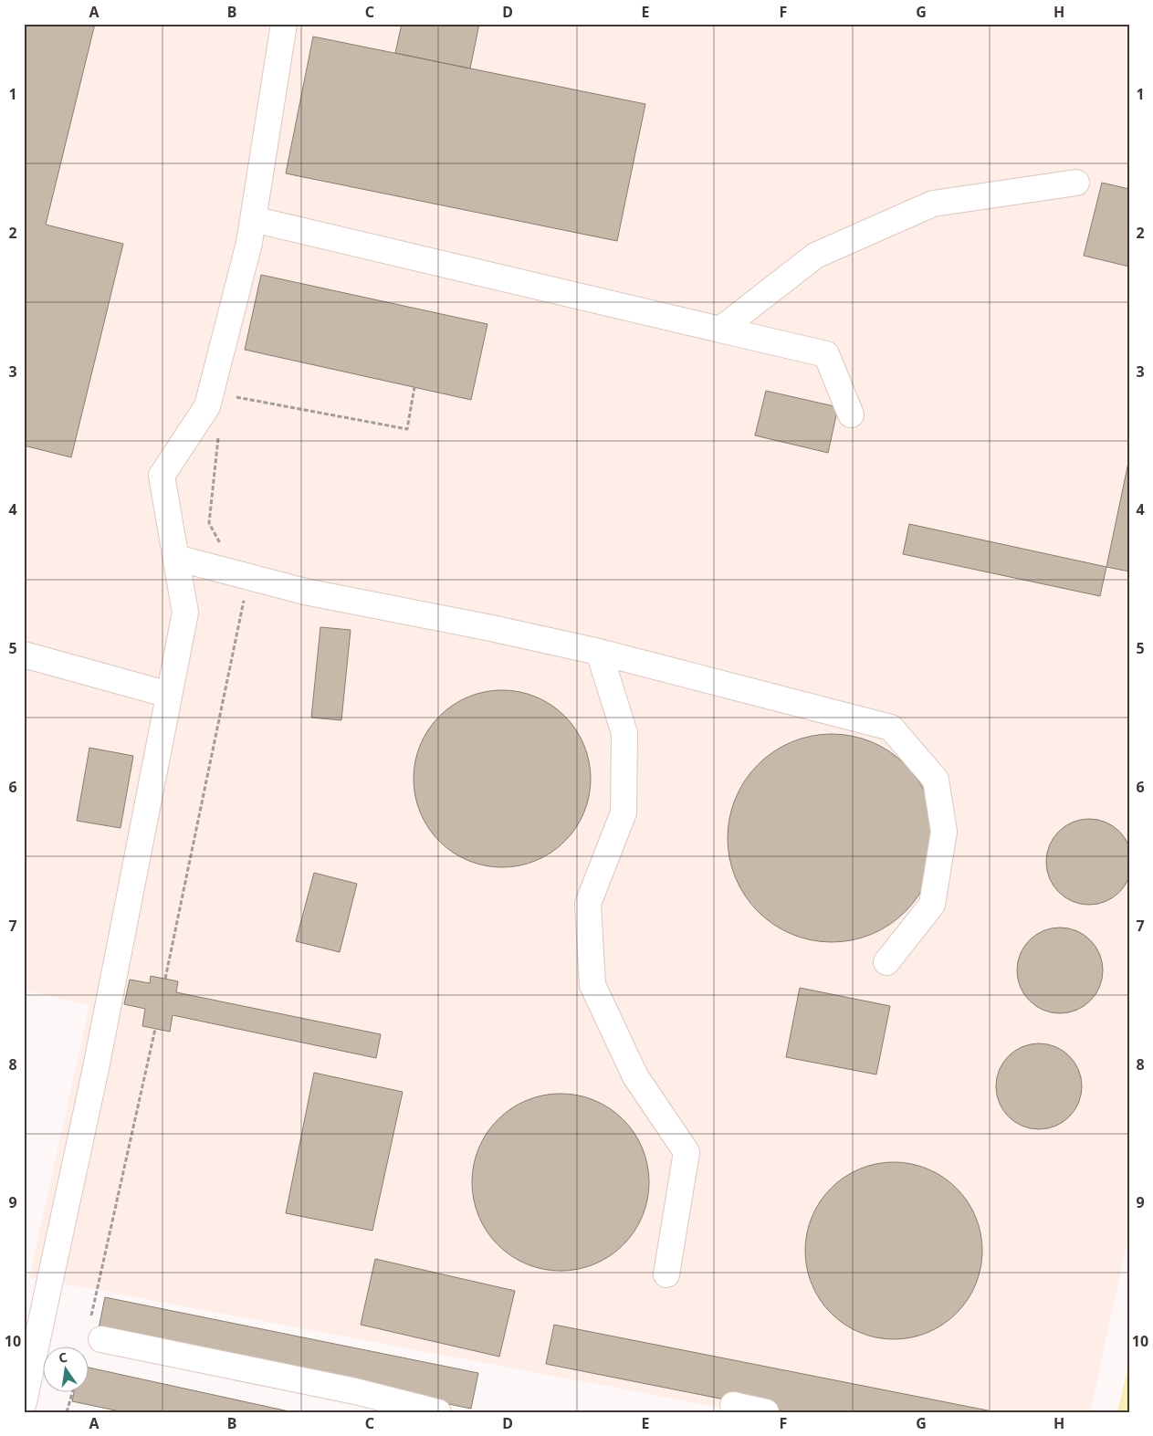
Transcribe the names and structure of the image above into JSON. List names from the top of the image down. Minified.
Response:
{"north":"top","grid":{"columns":["A","B","C","D","E","F","G","H"],"rows":["1","2","3","4","5","6","7","8","9","10"]}}
